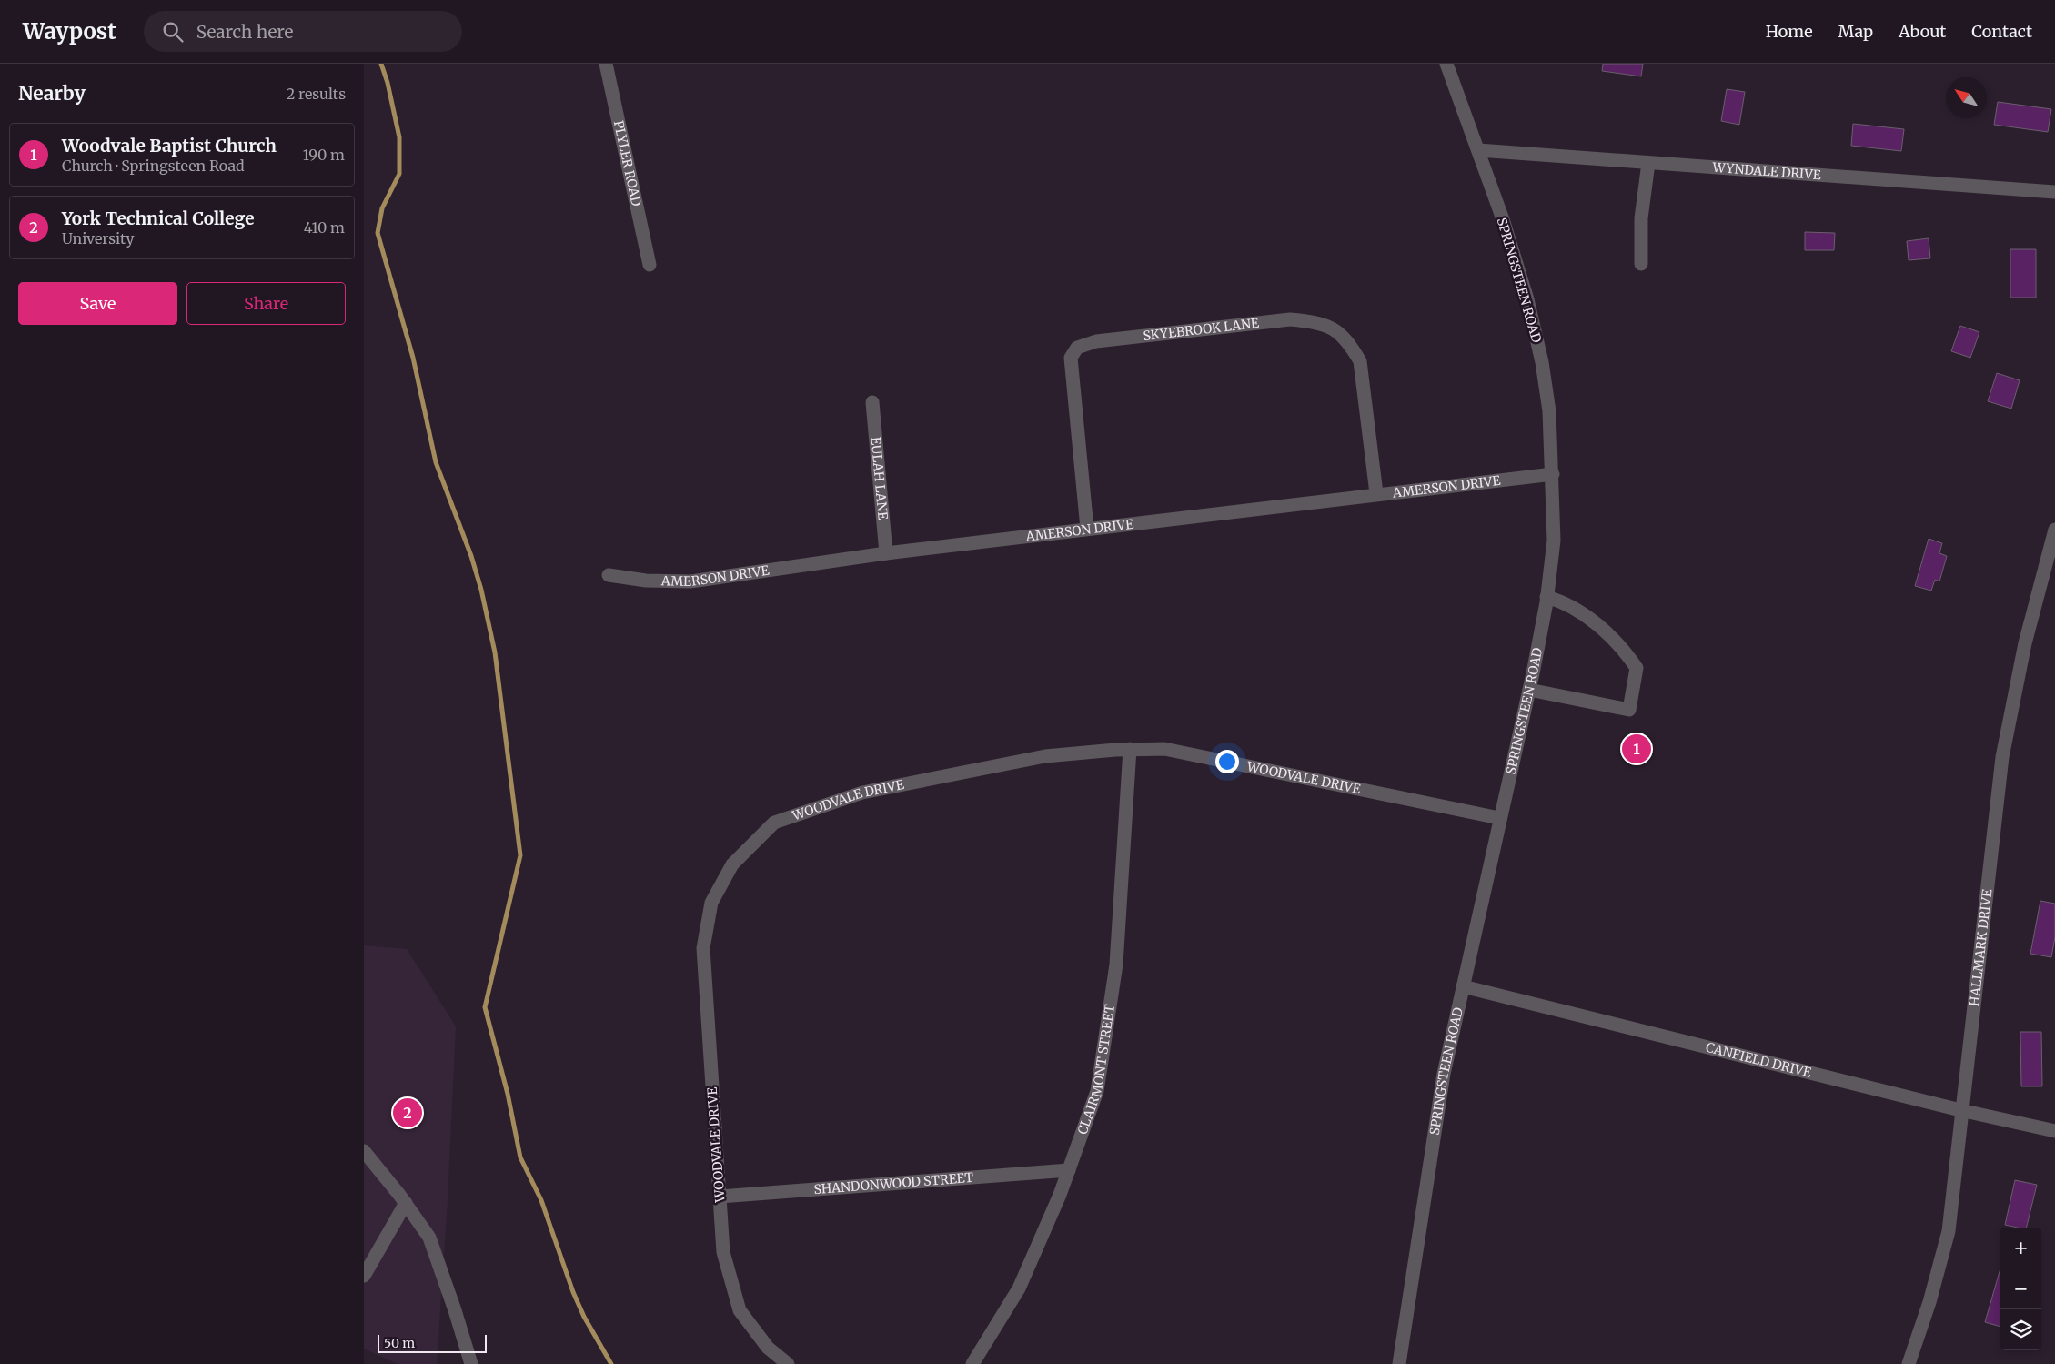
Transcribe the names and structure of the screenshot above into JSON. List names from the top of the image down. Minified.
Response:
{"streets":{"street":["PLYLER ROAD","WYNDALE DRIVE","SPRINGSTEEN ROAD","SKYEBROOK LANE","EULAH LANE","AMERSON DRIVE","WOODVALE DRIVE","HALLMARK DRIVE","CANFIELD DRIVE","CLAIRMONT STREET","SHANDONWOOD STREET"]},"crossings":[["WYNDALE DRIVE","SPRINGSTEEN ROAD"],["SPRINGSTEEN ROAD","AMERSON DRIVE"],["SPRINGSTEEN ROAD","WOODVALE DRIVE"],["SPRINGSTEEN ROAD","CANFIELD DRIVE"],["SKYEBROOK LANE","AMERSON DRIVE"],["EULAH LANE","AMERSON DRIVE"],["WOODVALE DRIVE","CLAIRMONT STREET"],["WOODVALE DRIVE","SHANDONWOOD STREET"],["HALLMARK DRIVE","CANFIELD DRIVE"],["CLAIRMONT STREET","SHANDONWOOD STREET"]],"scale_bar":"50 m","north":"top left","page":{"header":"Waypost","search":"Search here","nav":["Home","Map","About","Contact"],"heading":["Nearby","2 results"],"list":[{"mark":"1","name":"Woodvale Baptist Church","note":"Church · Springsteen Road","value":"190 m"},{"mark":"2","name":"York Technical College","note":"University","value":"410 m"}],"buttons":["Save","Share"],"pins":["1","2"],"map_buttons":["+","−"],"scale":"50 m"}}
